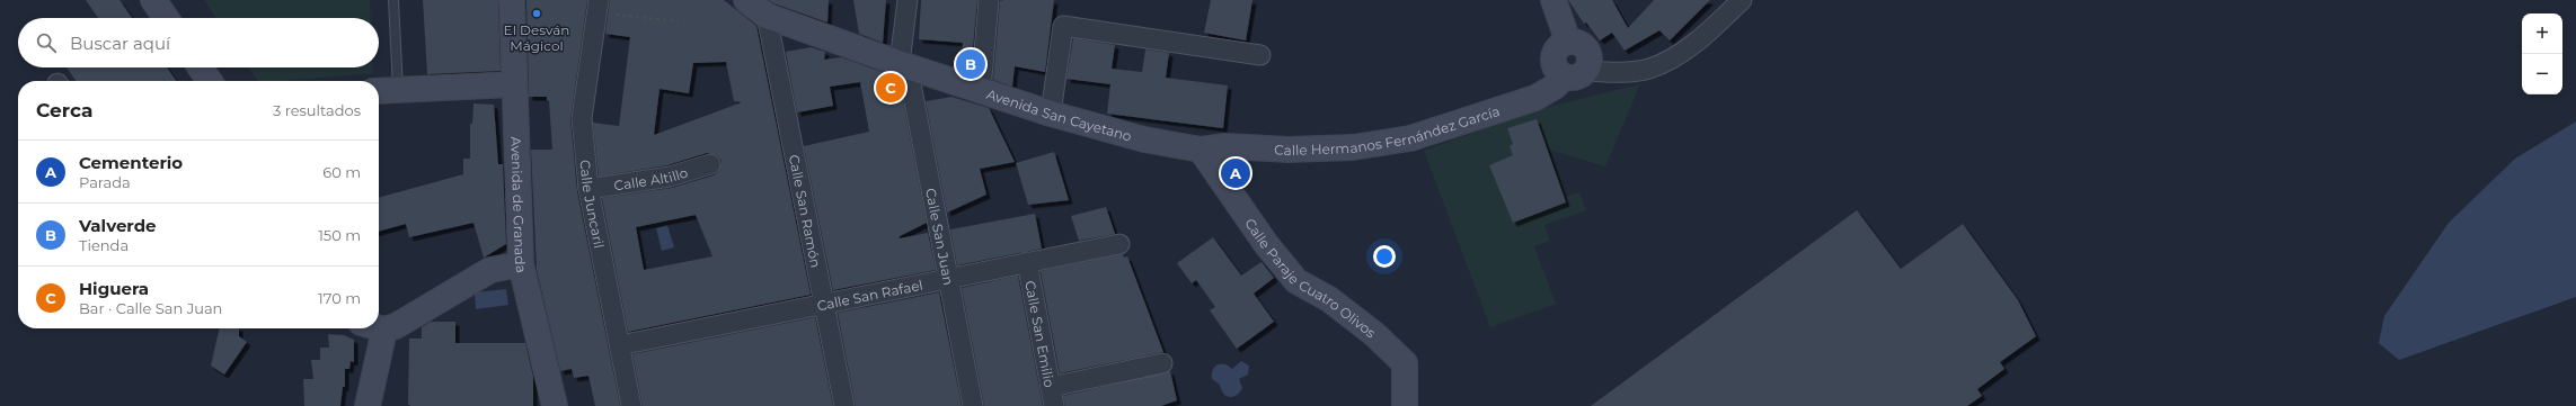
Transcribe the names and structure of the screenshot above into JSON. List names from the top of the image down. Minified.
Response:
{"streets":{"street":["Avenida San Cayetano","Calle Hermanos Fernández García","Calle Altillo","Calle Juncaril","Avenida de Granada","Calle San Ramón","Calle San Juan","Calle Paraje Cuatro Olivos","Calle San Rafael","Calle San Emilio"]},"crossings":[["Avenida San Cayetano","Calle Hermanos Fernández García"],["Avenida San Cayetano","Calle San Ramón"],["Avenida San Cayetano","Calle San Juan"],["Avenida San Cayetano","Calle Paraje Cuatro Olivos"],["Calle Hermanos Fernández García","Calle Paraje Cuatro Olivos"],["Calle Altillo","Calle Juncaril"],["Calle Juncaril","Calle San Rafael"],["Calle San Ramón","Calle San Rafael"],["Calle San Juan","Calle San Rafael"],["Calle San Rafael","Calle San Emilio"]],"places":["El Desván Mágicol"],"page":{"map_buttons":["+","−"],"search":"Buscar aquí","pins":["B","C","A"],"heading":["Cerca","3 resultados"],"list":[{"mark":"A","name":"Cementerio","note":"Parada","value":"60 m"},{"mark":"B","name":"Valverde","note":"Tienda","value":"150 m"},{"mark":"C","name":"Higuera","note":"Bar · Calle San Juan","value":"170 m"}]}}
